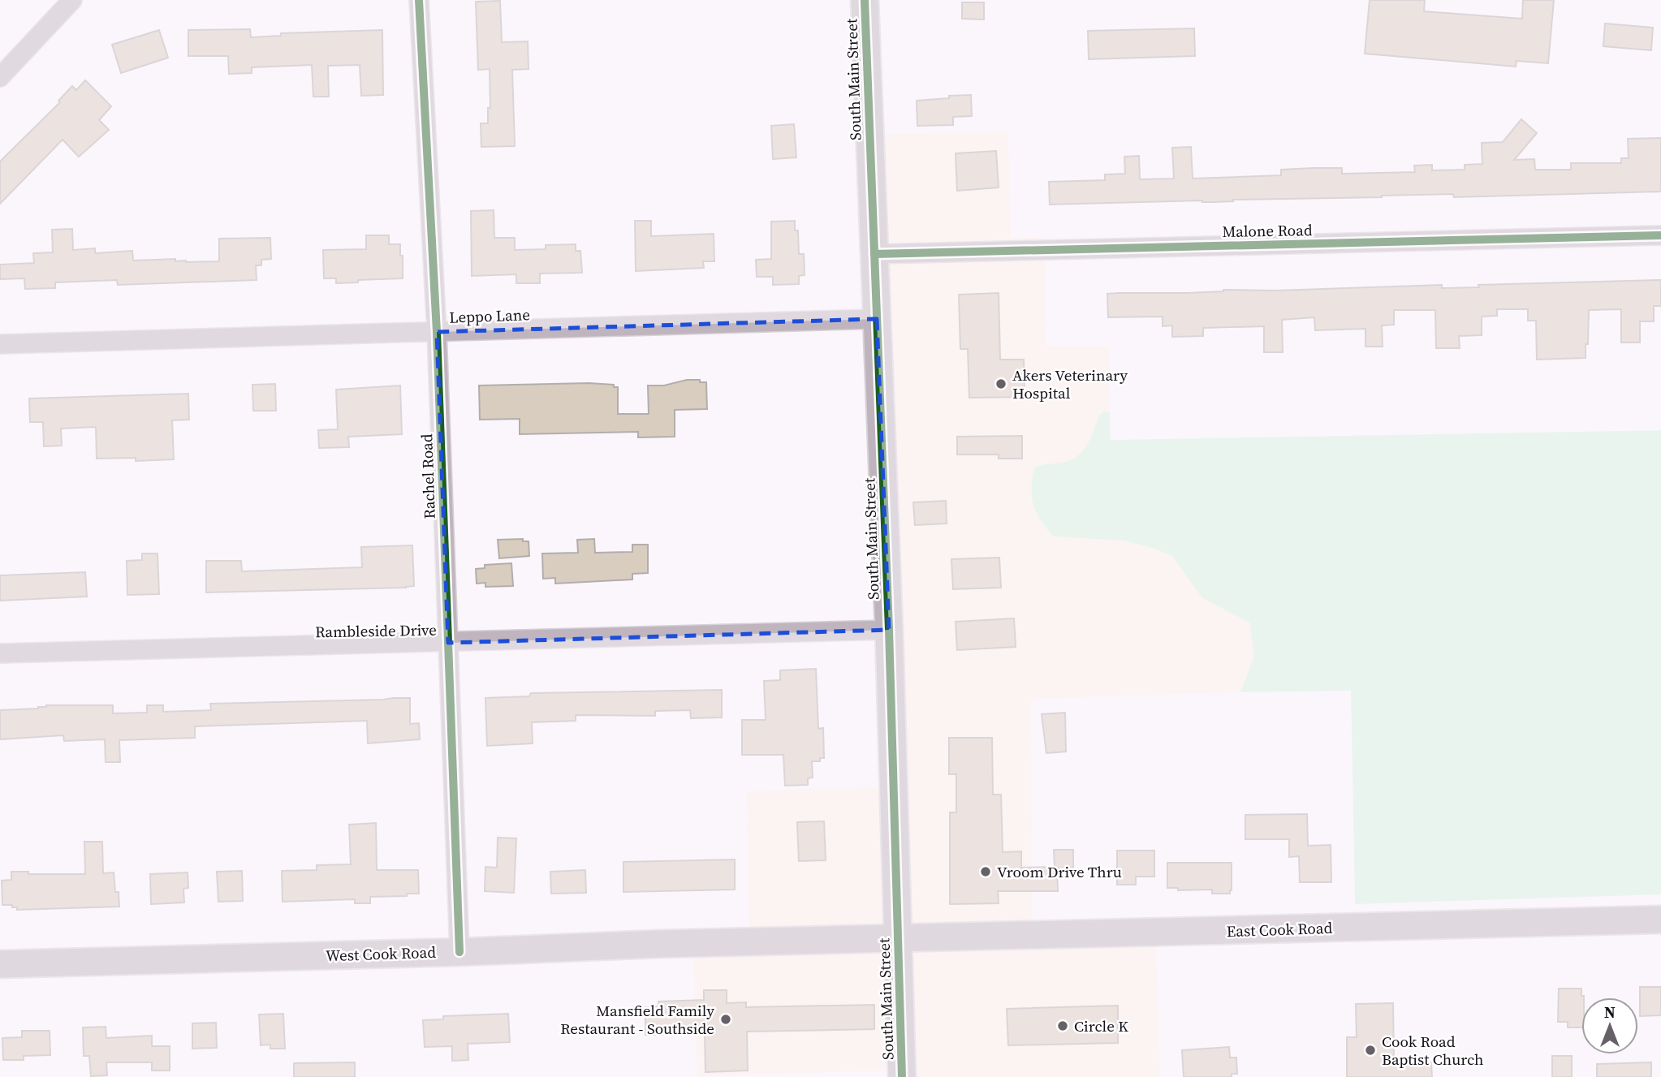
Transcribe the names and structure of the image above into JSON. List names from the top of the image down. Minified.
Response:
{"streets":{"main road":["South Main Street","East Cook Road","West Cook Road"],"street":["Malone Road","Leppo Lane","Rachel Road","Rambleside Drive"]},"crossings":[["South Main Street","Malone Road"],["South Main Street","Leppo Lane"],["South Main Street","Rambleside Drive"],["South Main Street","East Cook Road"],["South Main Street","West Cook Road"],["Leppo Lane","Rachel Road"],["Rachel Road","Rambleside Drive"],["Rachel Road","West Cook Road"],["East Cook Road","West Cook Road"]],"places":["Akers Veterinary Hospital","Vroom Drive Thru","Mansfield Family Restaurant - Southside","Circle K","Cook Road Baptist Church"],"north":"top"}
